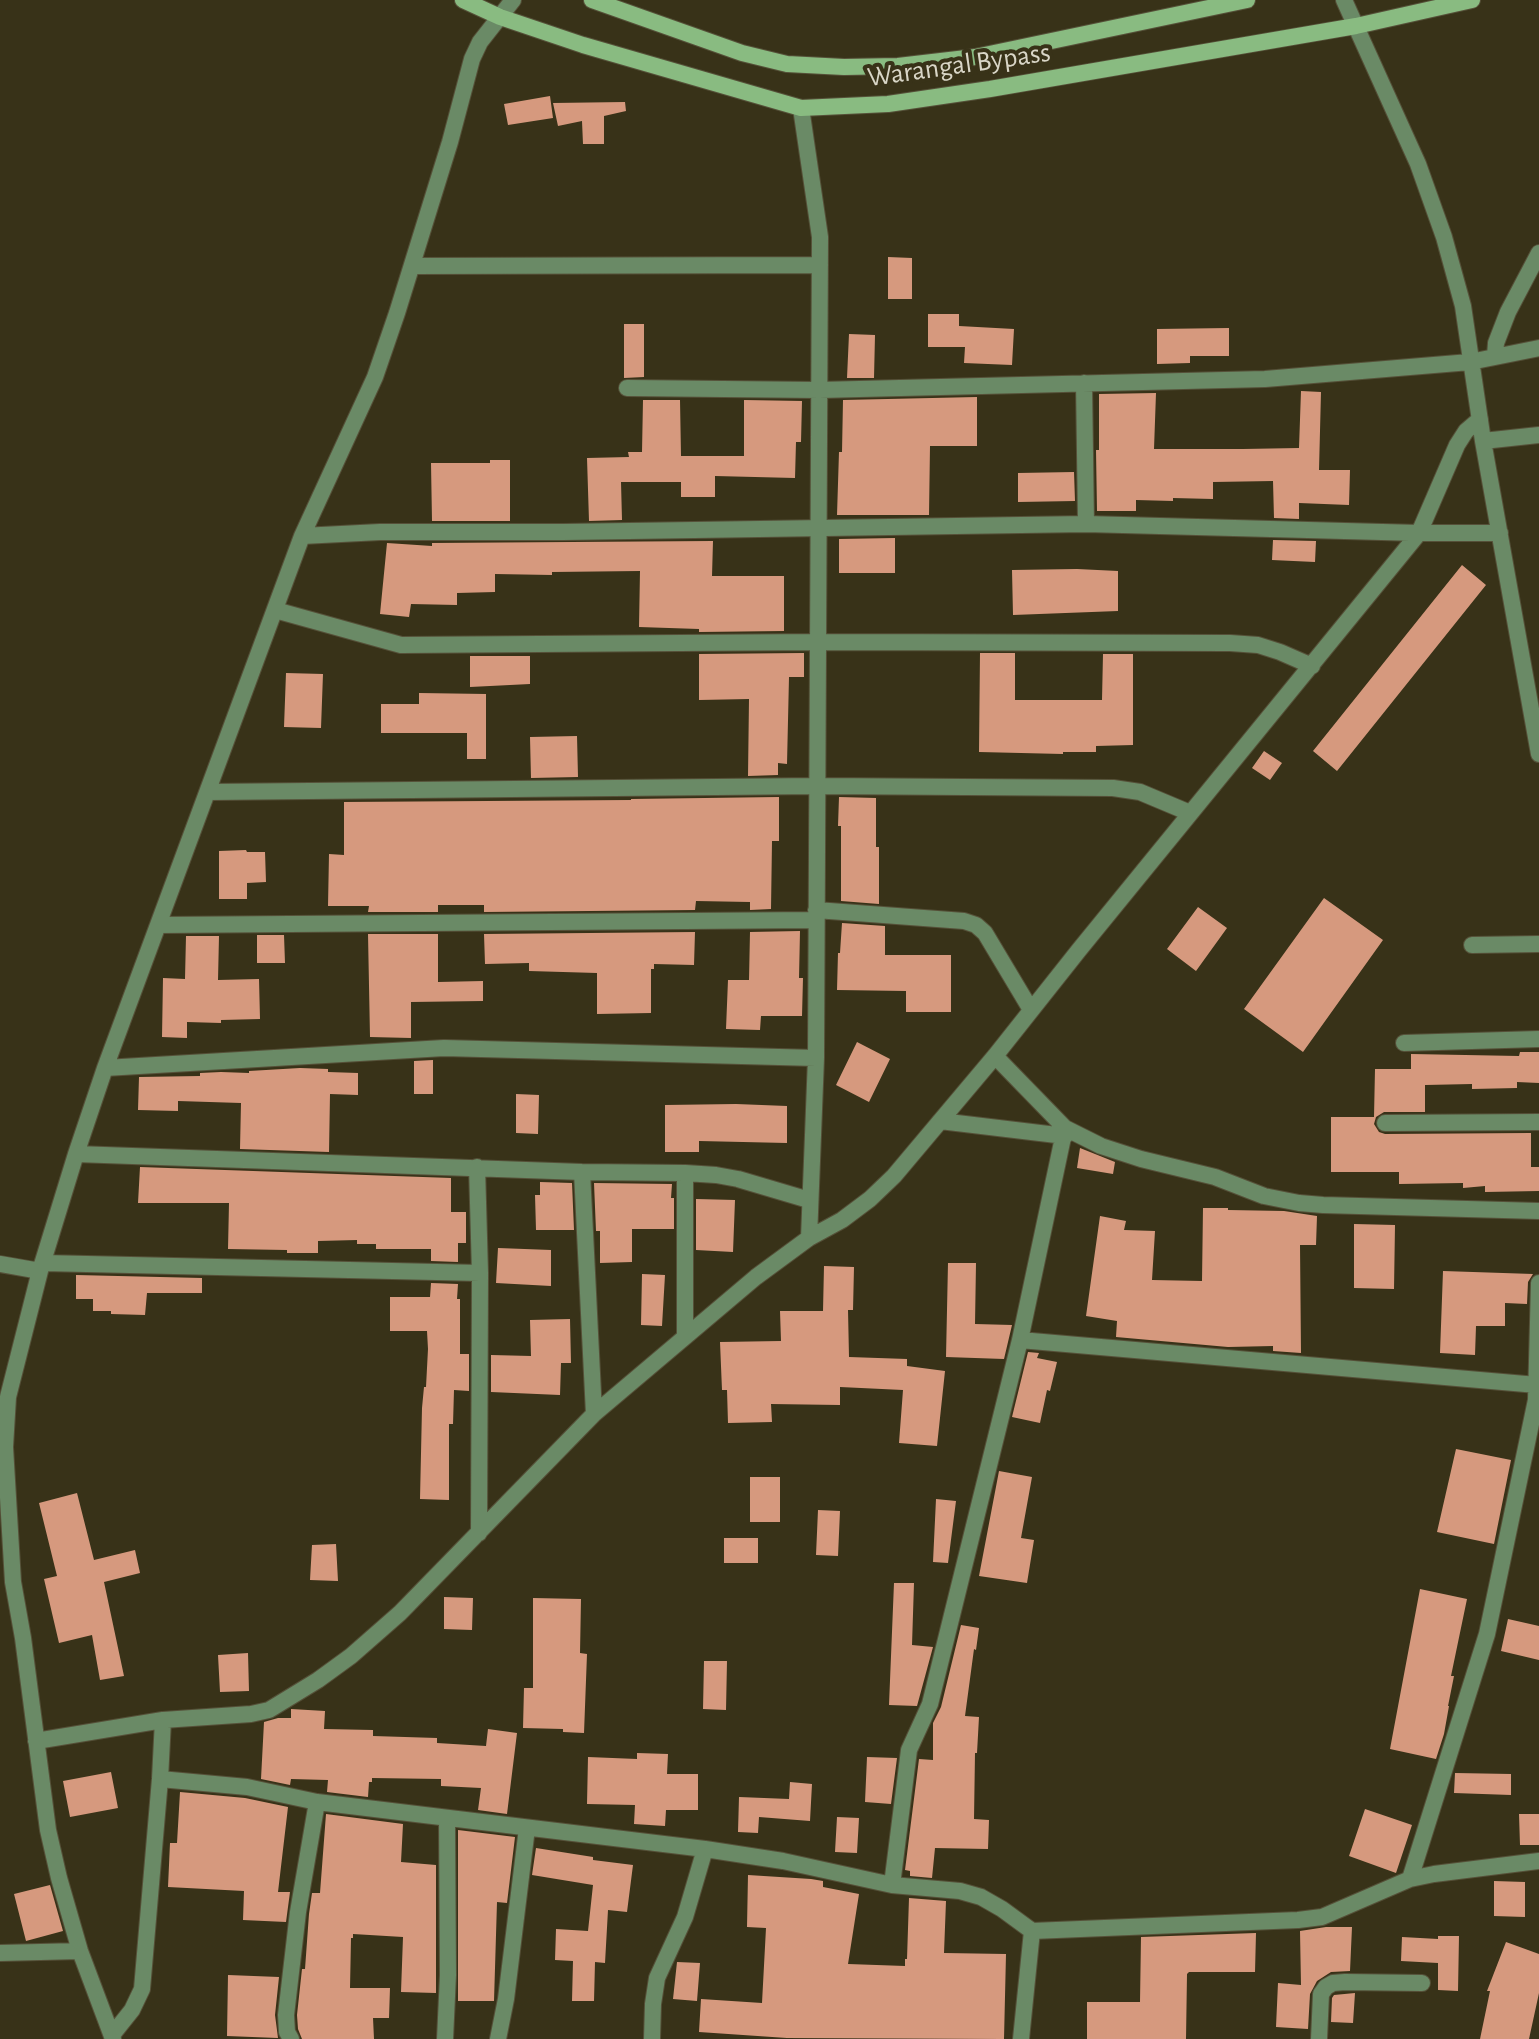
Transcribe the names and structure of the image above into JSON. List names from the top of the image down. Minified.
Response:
{"streets":{"main road":["Warangal Bypass"]}}
